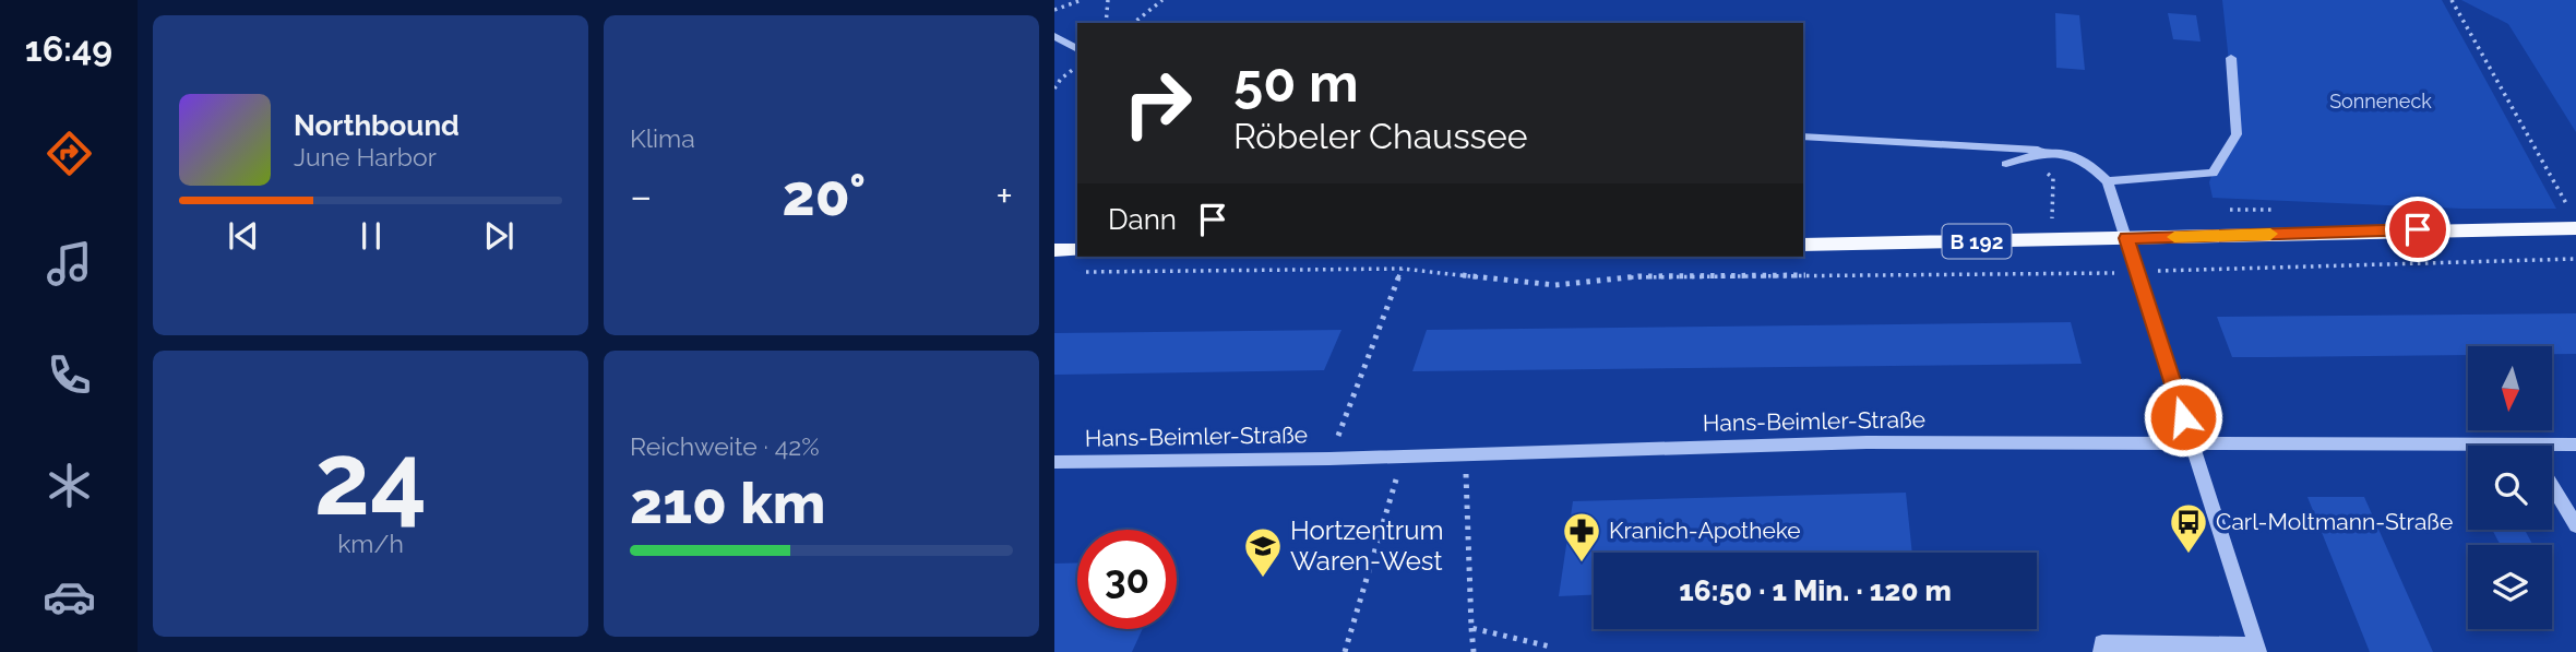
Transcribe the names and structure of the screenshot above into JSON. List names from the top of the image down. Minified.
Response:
{"streets":{"main road":["B 192"],"street":["Hans-Beimler-Straße"]},"parks":["Sonneneck"],"places":{"bus stop":["Carl-Moltmann-Straße"],"pharmacy":["Kranich-Apotheke"],"school or university":["Hortzentrum Waren-West"]},"north":"bottom","page":{"tabs":"16:49","tile":["Klima",["24","km/h"],["Reichweite · 42%","210 km"]],"turn":["50 m","Röbeler Chaussee"],"song":["Northbound","June Harbor"],"heat":["−","20°","+"],"then":"Dann","limit":"30","trip":"16:50 · 1 Min. · 120 m"}}
